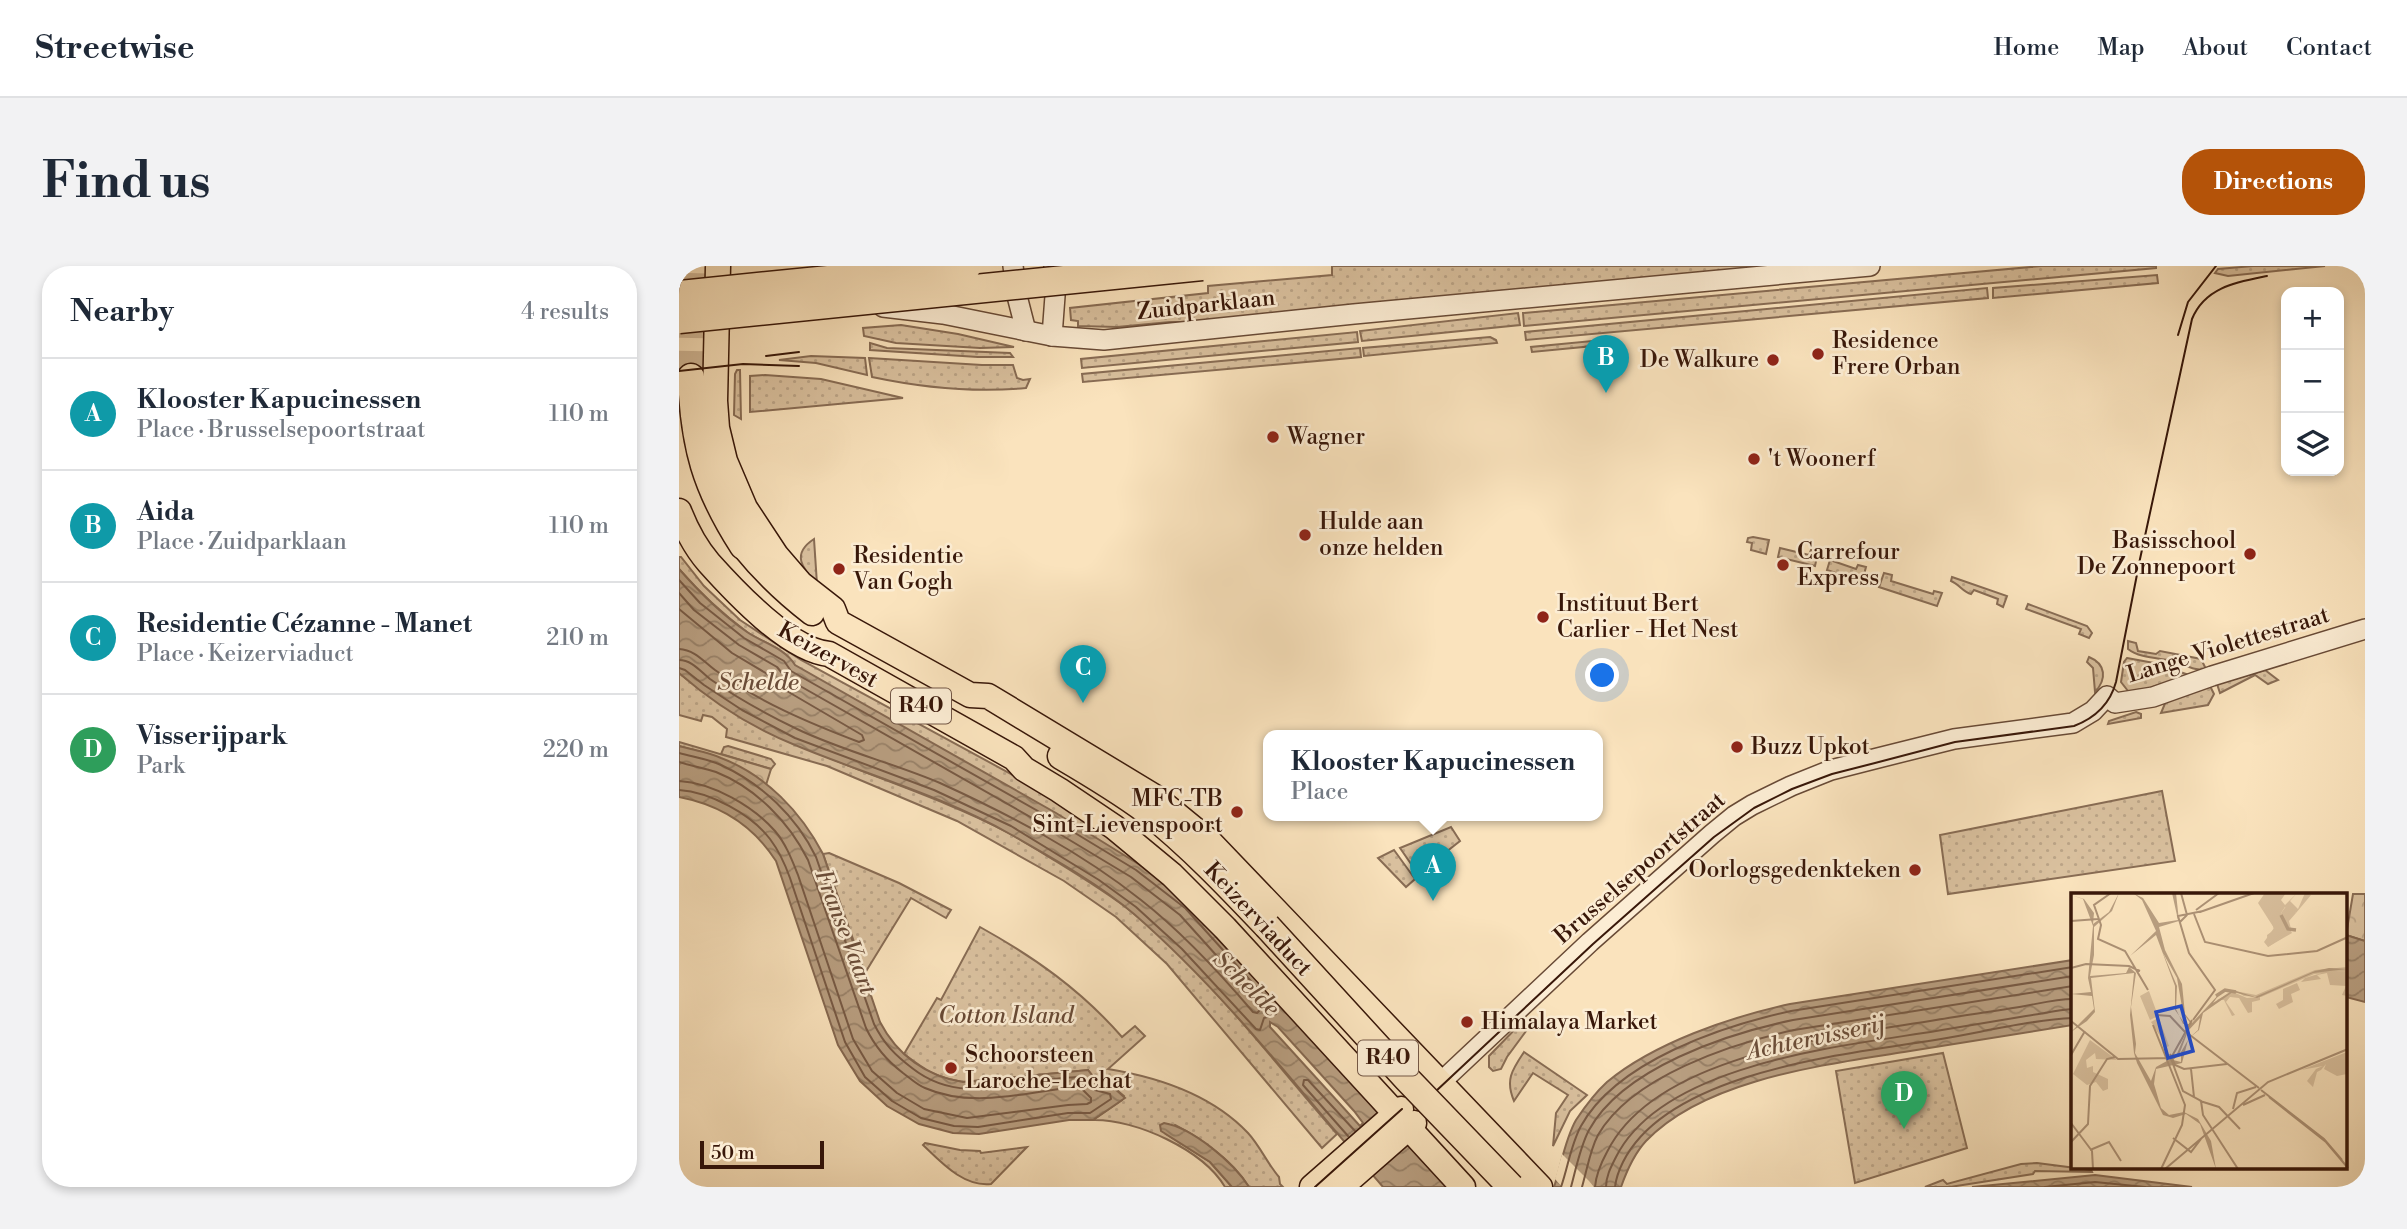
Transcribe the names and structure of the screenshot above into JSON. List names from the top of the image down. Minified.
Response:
{"streets":{"highway":["R40","Keizerviaduct"],"main road":["Keizervest"],"street":["Zuidparklaan","Lange Violettestraat","Brusselsepoortstraat"]},"crossings":[["Zuidparklaan","Keizervest"],["Zuidparklaan","R40"],["Lange Violettestraat","Brusselsepoortstraat"],["Keizervest","R40"],["Keizervest","Keizerviaduct"],["R40","Keizerviaduct"]],"water":["Schelde","Franse Vaart","Achtervisserij"],"parks":["Cotton Island"],"places":["Residence Frere Orban","De Walkure","Wagner","'t Woonerf","Hulde aan onze helden","Basisschool De Zonnepoort","Carrefour Express","Residentie Van Gogh","Instituut Bert Carlier - Het Nest","Buzz Upkot","MFC-TB Sint-Lievenspoort","Oorlogsgedenkteken","Himalaya Market","Schoorsteen Laroche-Lechat"],"scale_bar":"50 m","page":{"header":"Streetwise","nav":["Home","Map","About","Contact"],"buttons":"Directions","title":"Find us","heading":["Nearby","4 results"],"map_buttons":["+","−"],"pins":["B","C","A","D"],"list":[{"mark":"A","name":"Klooster Kapucinessen","note":"Place · Brusselsepoortstraat","value":"110 m"},{"mark":"B","name":"Aida","note":"Place · Zuidparklaan","value":"110 m"},{"mark":"C","name":"Residentie Cézanne - Manet","note":"Place · Keizerviaduct","value":"210 m"},{"mark":"D","name":"Visserijpark","note":"Park","value":"220 m"}],"popup":["Klooster Kapucinessen","Place"],"scale":"50 m"}}
